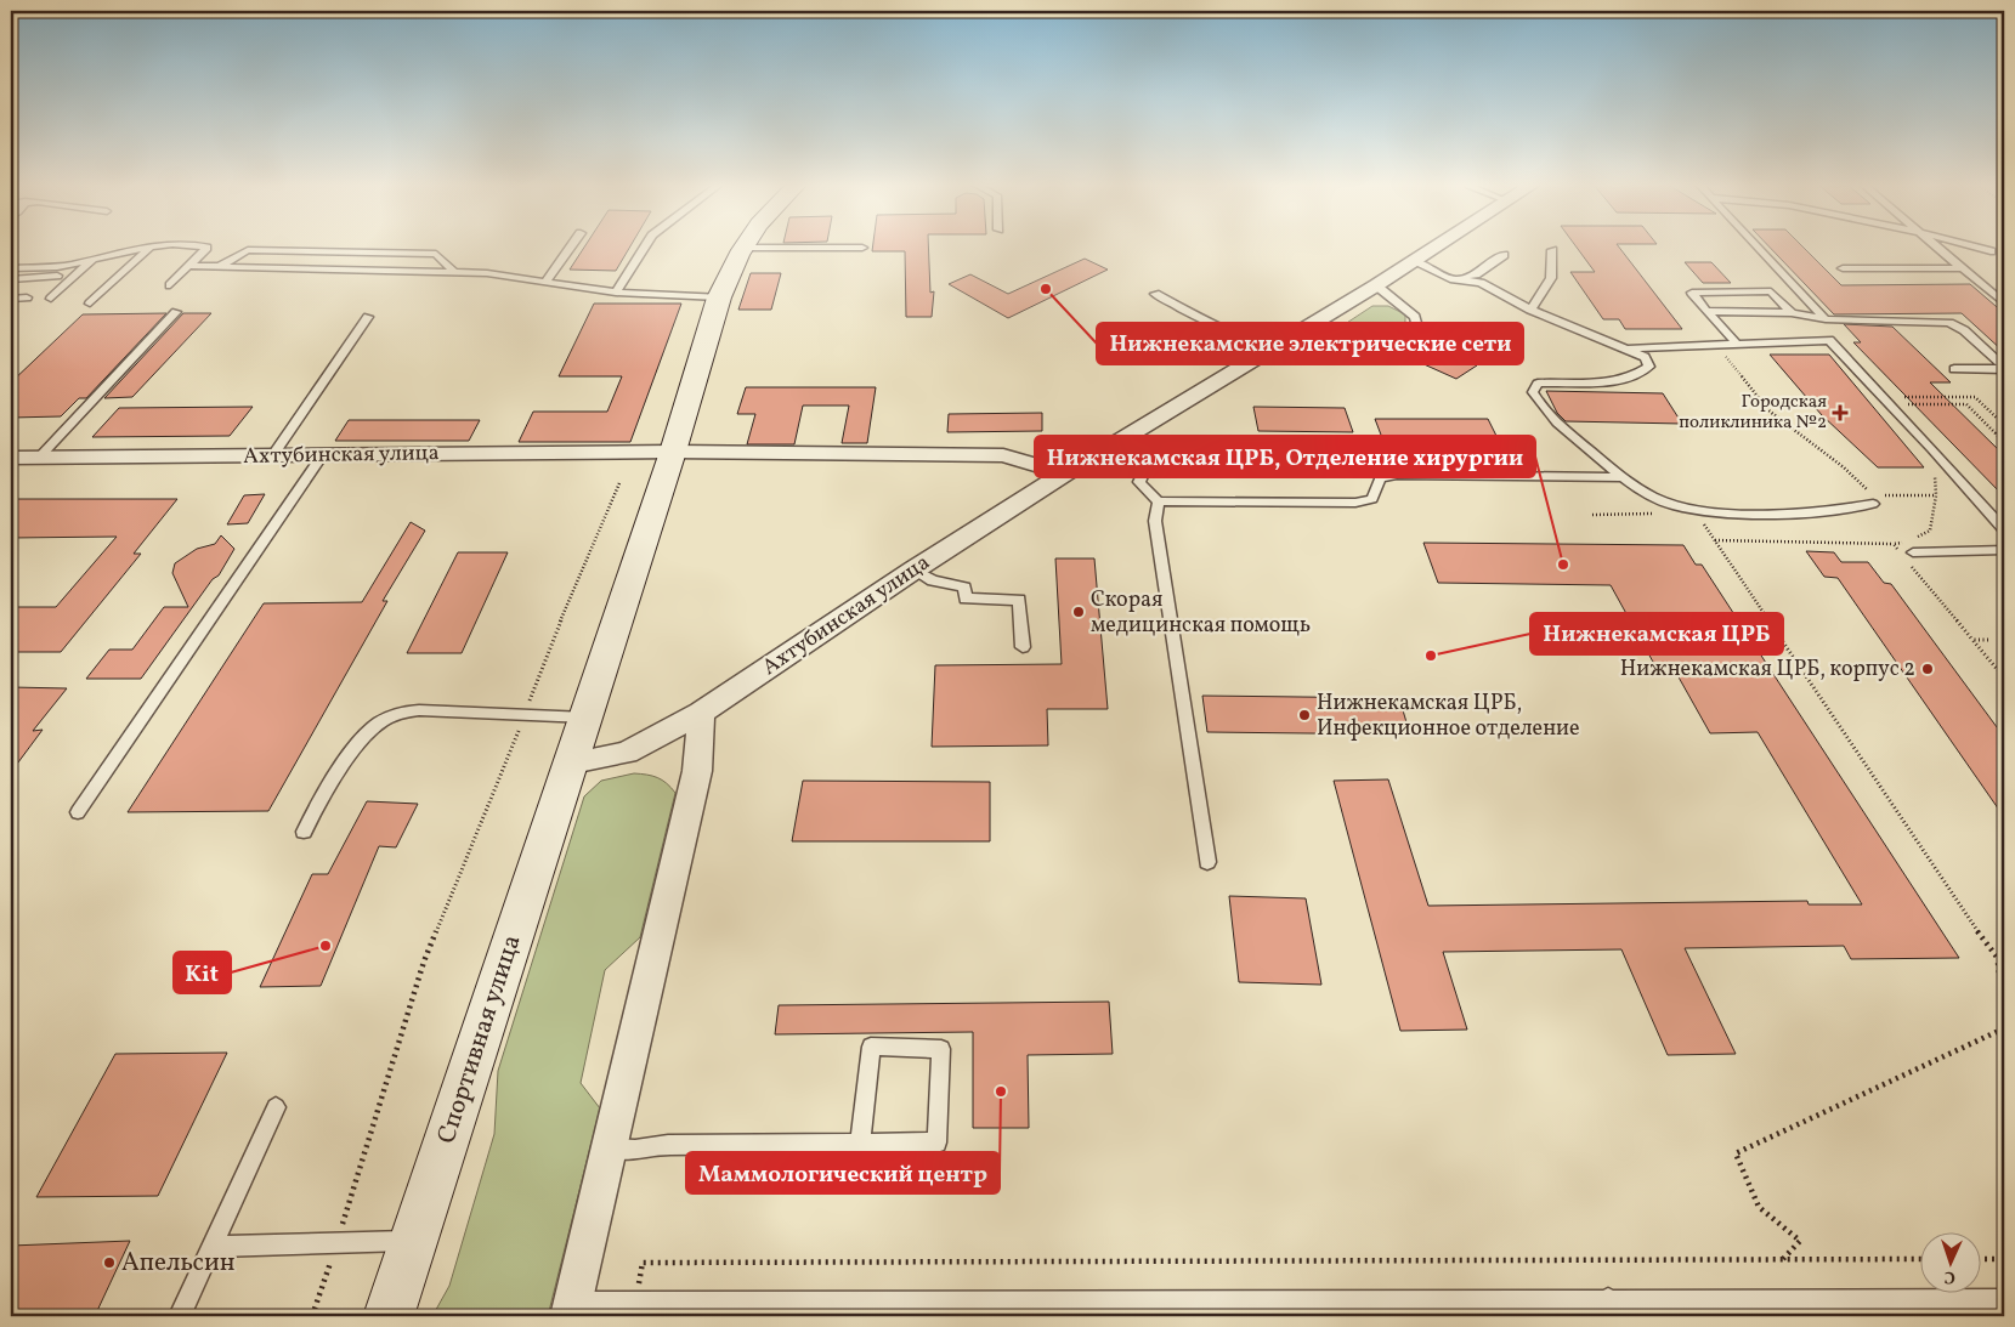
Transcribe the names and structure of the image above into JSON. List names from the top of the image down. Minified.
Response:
{"streets":{"street":["Ахтубинская улица","Спортивная улица"]},"crossings":[["Ахтубинская улица","Спортивная улица"]],"places":{"other":["Нижнекамские электрические сети","Нижнекамская ЦРБ, Отделение хирургии","Скорая медицинская помощь","Нижнекамская ЦРБ","Нижнекамская ЦРБ, корпус 2","Нижнекамская ЦРБ, Инфекционное отделение","Kit","Маммологический центр","Апельсин"],"health":["Городская поликлиника №2"]},"north":"bottom"}
